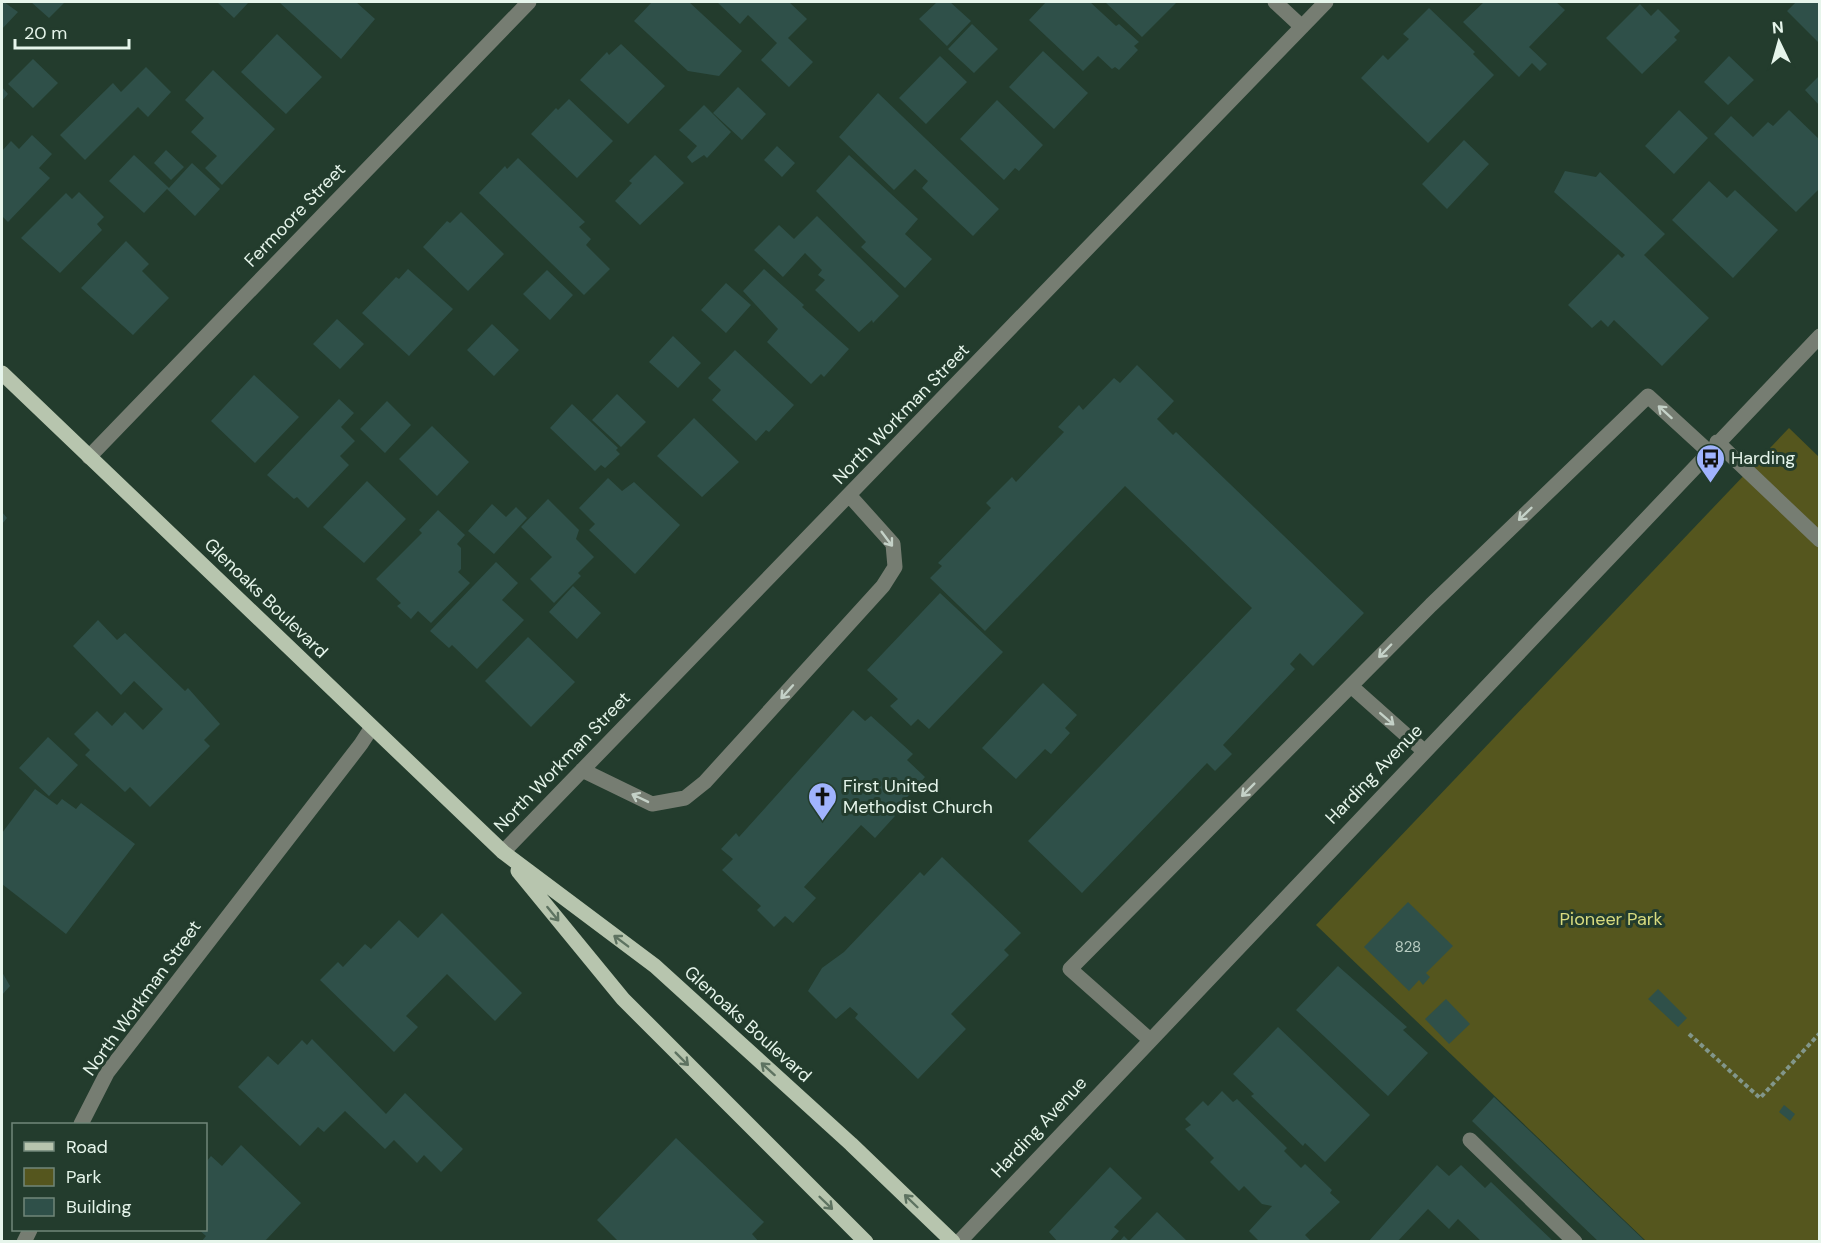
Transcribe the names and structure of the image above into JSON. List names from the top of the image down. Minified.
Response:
{"streets":{"main road":["Glenoaks Boulevard"],"street":["Fermoore Street","North Workman Street","Harding Avenue"]},"crossings":[["Fermoore Street","Glenoaks Boulevard"],["North Workman Street","Glenoaks Boulevard"]],"parks":["Pioneer Park"],"places":{"bus stop":["Harding"],"church":["First United Methodist Church"]},"house_numbers":["828"],"legend":["Road","Park","Building"],"scale_bar":"20 m","north":"top"}
